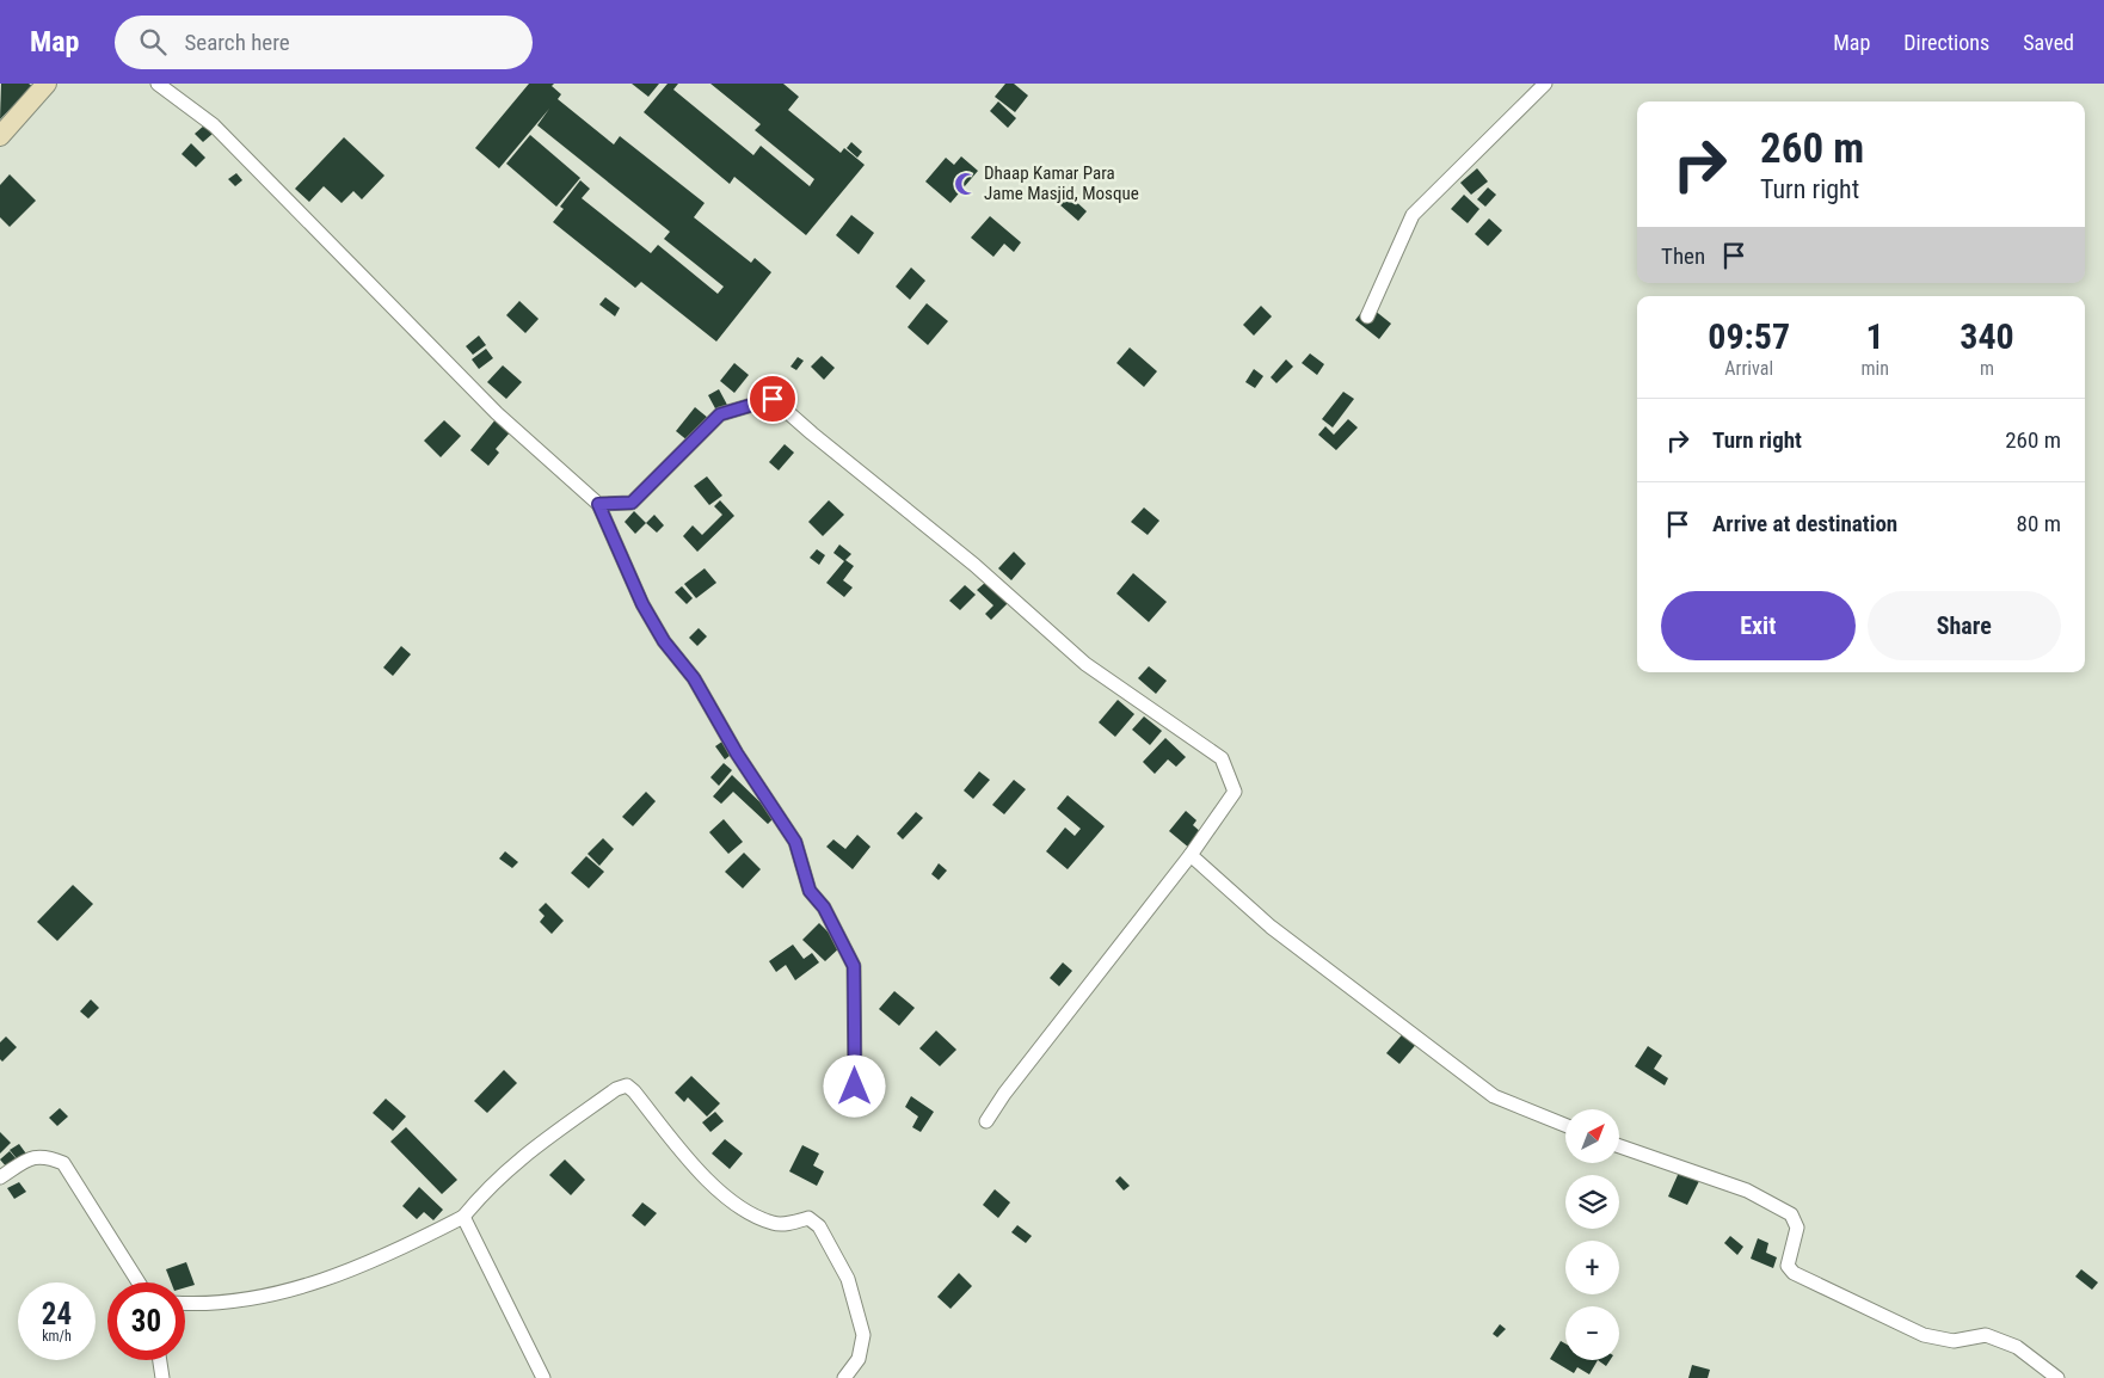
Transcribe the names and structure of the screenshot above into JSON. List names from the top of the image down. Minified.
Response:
{"places":{"mosque":["Dhaap Kamar Para Jame Masjid, Mosque"]},"north":"top right","page":{"header":"Map","search":"Search here","nav":["Map","Directions","Saved"],"turn":["260 m","Turn right"],"then":"Then","eta":["09:57","Arrival","1","min","340","m"],"list":[{"name":"Turn right","value":"260 m"},{"name":"Arrive at destination","value":"80 m"}],"buttons":["Exit","Share"],"map_buttons":["+","−"],"speed":"24 km/h","limit":"30"}}
